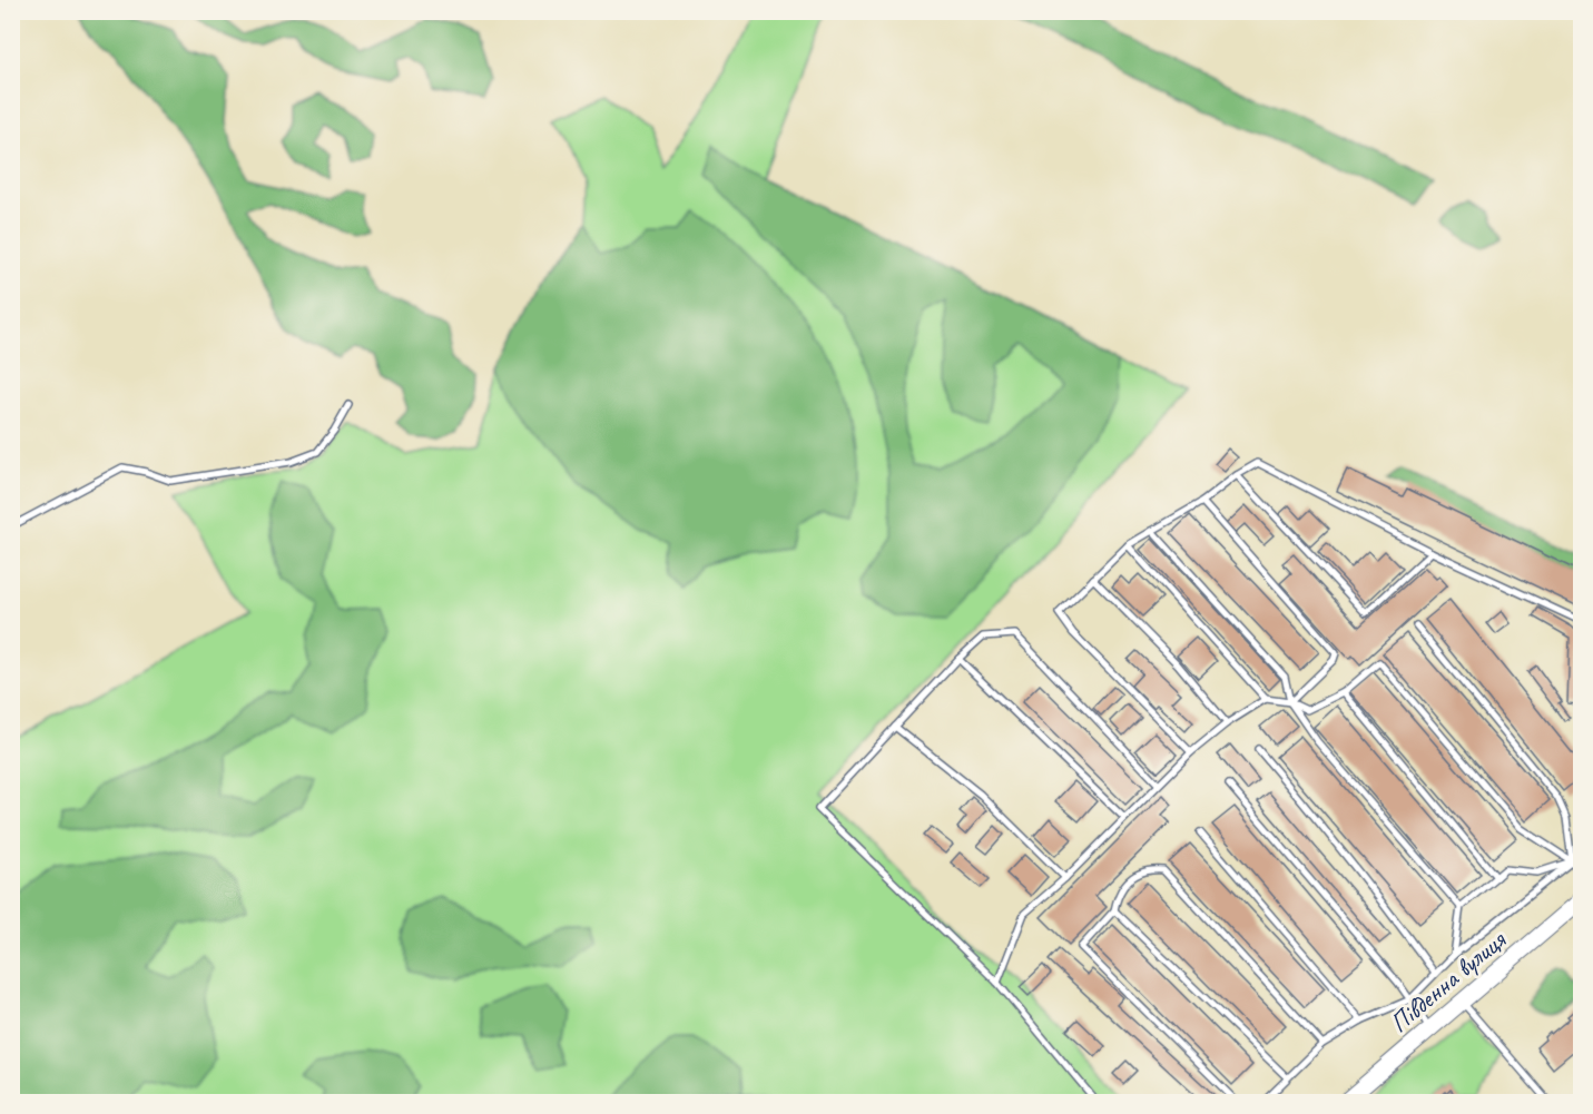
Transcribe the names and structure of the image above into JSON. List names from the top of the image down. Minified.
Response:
{"streets":{"street":["Південна вулиця"]}}
